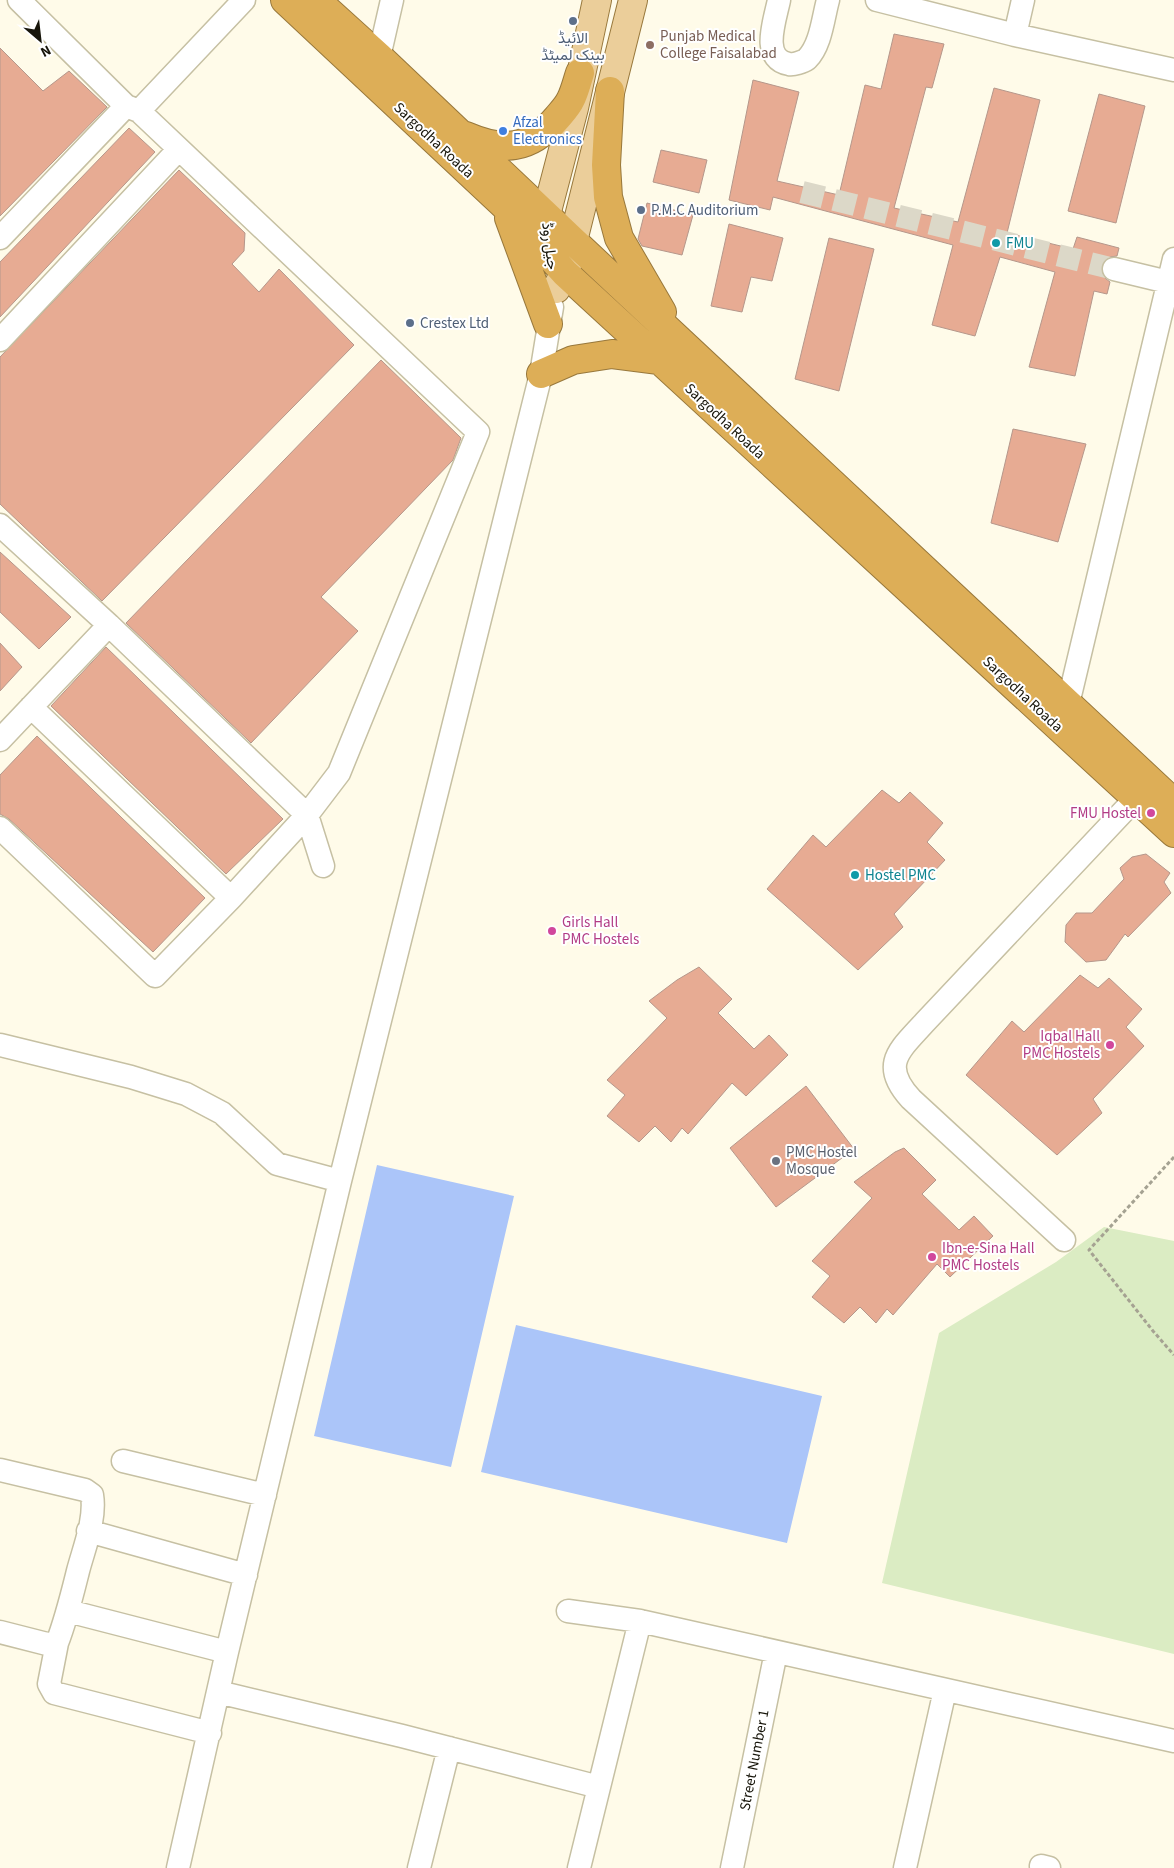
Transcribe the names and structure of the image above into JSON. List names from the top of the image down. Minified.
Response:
{"streets":{"highway":["Sargodha Roada"],"main road":["جیل روڈ"],"street":["Street Number 1"]},"crossings":[["Sargodha Roada","جیل روڈ"]],"places":["الائیڈ بینک لمیٹڈ","Punjab Medical College Faisalabad","Afzal Electronics","P.M.C Auditorium","FMU","Crestex Ltd","FMU Hostel","Hostel PMC","Girls Hall PMC Hostels","Iqbal Hall PMC Hostels","PMC Hostel Mosque","Ibn-e-Sina Hall PMC Hostels"],"north":"bottom right"}
